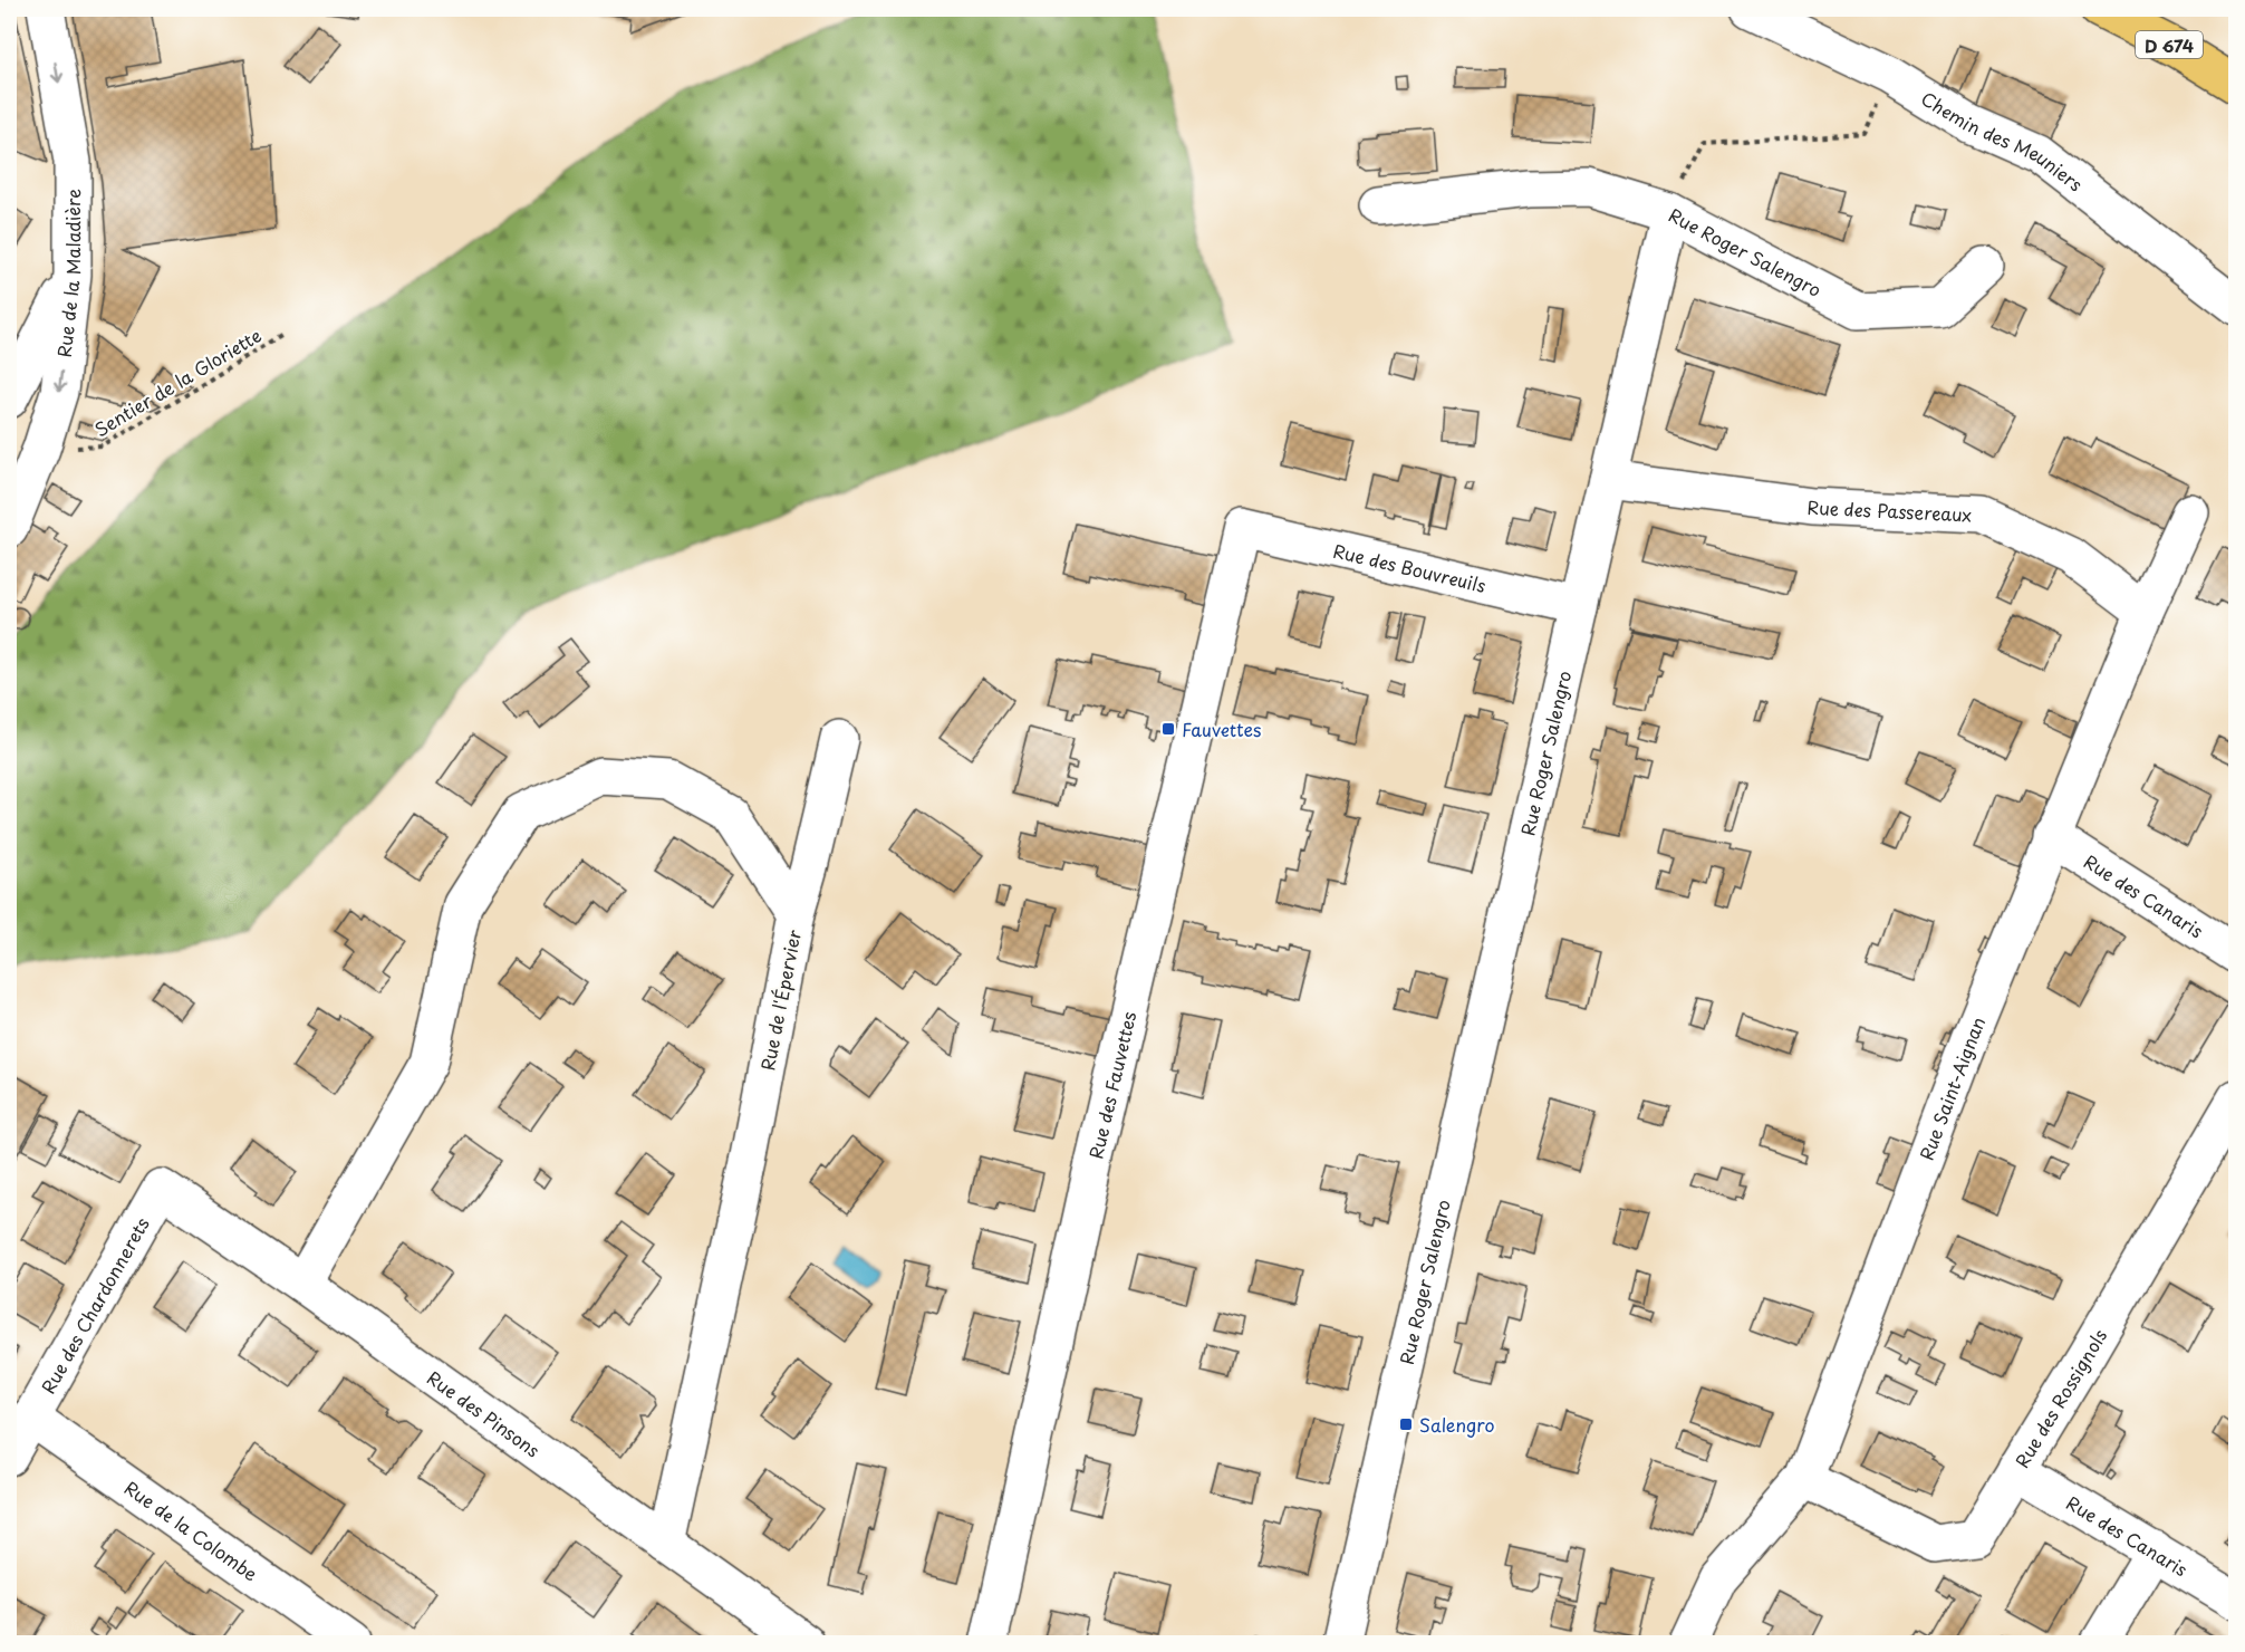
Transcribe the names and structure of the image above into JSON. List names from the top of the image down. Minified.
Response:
{"streets":{"main road":["D 674"],"street":["Chemin des Meuniers","Rue Roger Salengro","Rue de la Maladière","Rue des Passereaux","Rue des Bouvreuils","Rue des Canaris","Rue de l'Épervier","Rue des Fauvettes","Rue Saint-Aignan","Rue des Chardonnerets","Rue des Rossignols","Rue des Pinsons","Rue de la Colombe"],"path":["Sentier de la Gloriette"]},"crossings":[["Rue Roger Salengro","Rue des Passereaux"],["Rue Roger Salengro","Rue des Bouvreuils"],["Rue de la Maladière","Sentier de la Gloriette"],["Rue des Passereaux","Rue Saint-Aignan"],["Rue des Bouvreuils","Rue des Fauvettes"],["Rue des Canaris","Rue Saint-Aignan"],["Rue des Canaris","Rue des Rossignols"],["Rue de l'Épervier","Rue des Pinsons"],["Rue Saint-Aignan","Rue des Rossignols"],["Rue des Chardonnerets","Rue des Pinsons"],["Rue des Chardonnerets","Rue de la Colombe"]],"one_way":["Rue de la Maladière"],"places":{"transit":["Fauvettes","Salengro"]}}
